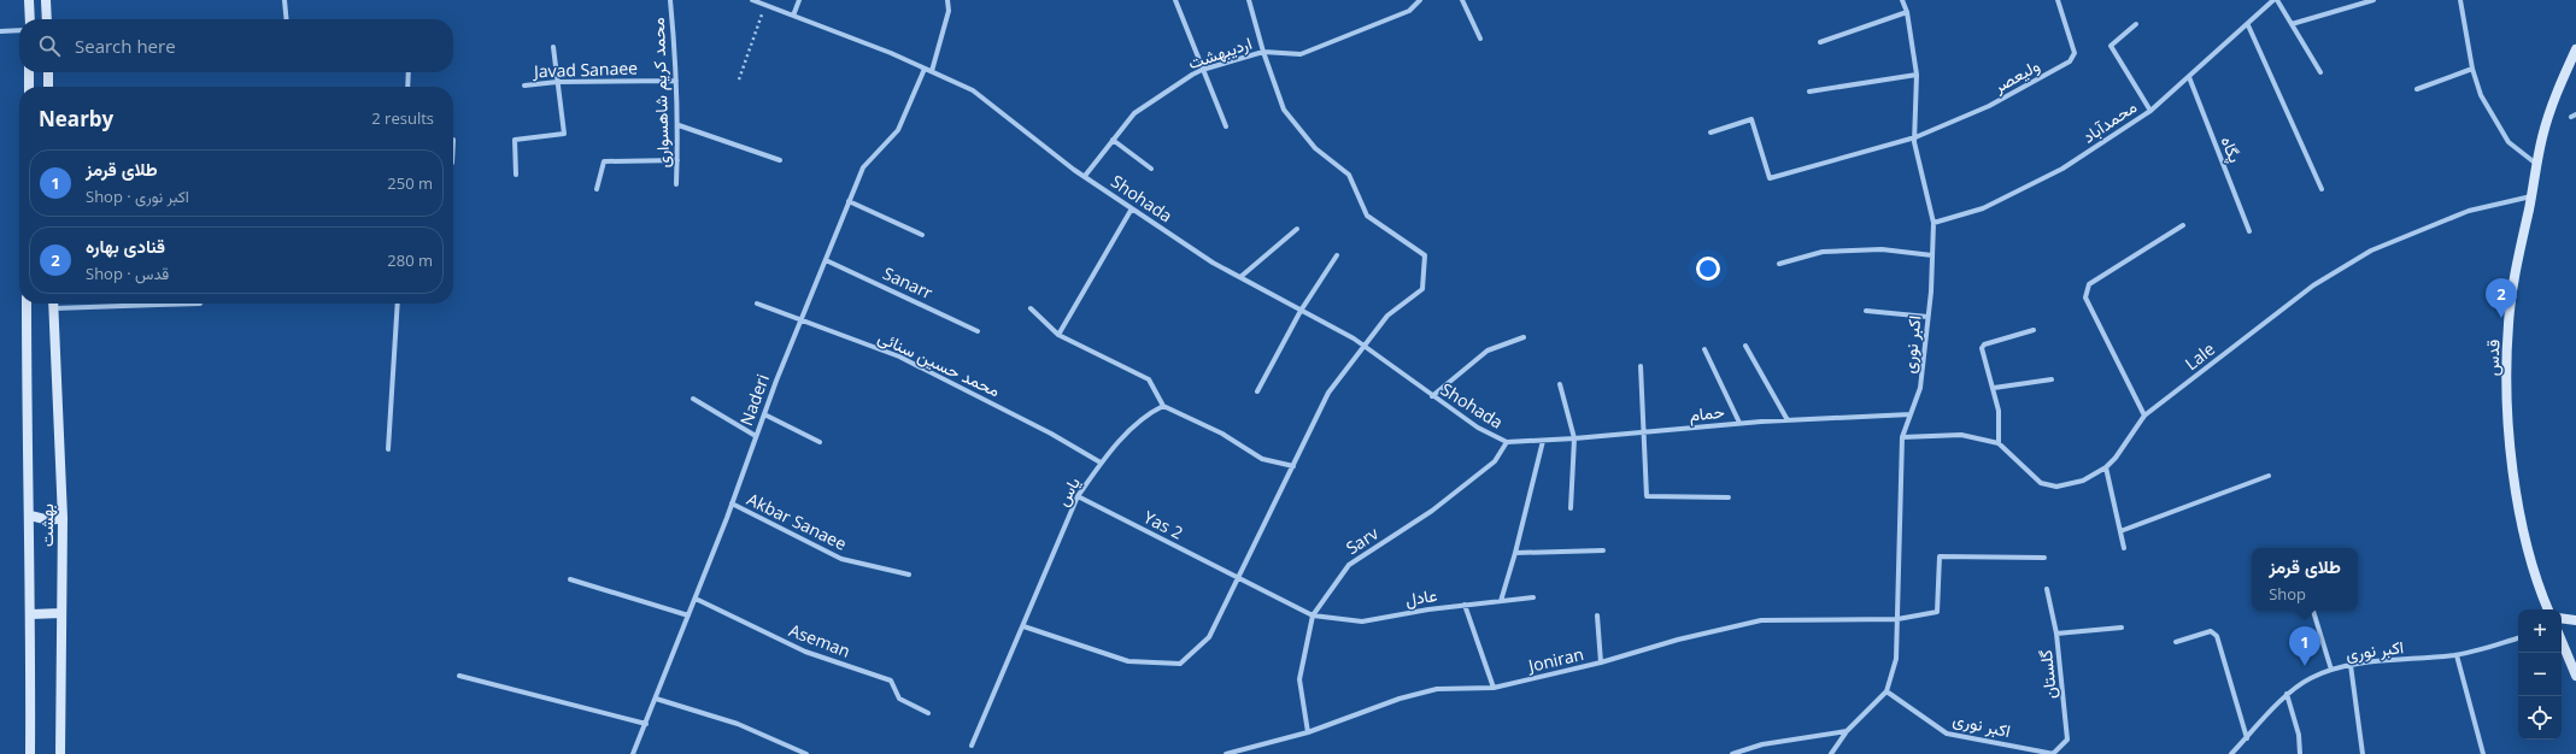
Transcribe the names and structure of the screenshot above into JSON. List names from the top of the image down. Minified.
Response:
{"streets":{"main road":["قدس","بهشت"],"street":["اردیبهشت","Javad Sanaee","ولیعصر","محمد کریم شاهسواری","محمدآباد","پگاه","Shohada","Sanarr","اکبر نوری","Lale","محمد حسین سنائی","Naderi","حمام","یاس","Akbar Sanaee","Yas 2","Sarv","عادل","Aseman","Joniran","گلستان"]},"crossings":[["اردیبهشت","Shohada"],["Javad Sanaee","محمد کریم شاهسواری"],["ولیعصر","اکبر نوری"],["محمدآباد","پگاه"],["محمدآباد","اکبر نوری"],["Shohada","Naderi"],["Shohada","حمام"],["Shohada","Sarv"],["Sanarr","Naderi"],["اکبر نوری","حمام"],["اکبر نوری","Joniran"],["اکبر نوری","گلستان"],["Lale","قدس"],["محمد حسین سنائی","Naderi"],["محمد حسین سنائی","یاس"],["Naderi","Akbar Sanaee"],["Naderi","Aseman"],["حمام","Sarv"],["یاس","Yas 2"],["Yas 2","Sarv"],["Yas 2","عادل"],["Sarv","عادل"],["Sarv","Joniran"]],"page":{"search":"Search here","heading":["Nearby","2 results"],"list":[{"mark":"1","name":"طلای قرمز","note":"Shop · اکبر نوری","value":"250 m"},{"mark":"2","name":"قنادی بهاره","note":"Shop · قدس","value":"280 m"}],"pins":["2","1"],"popup":["طلای قرمز","Shop"],"map_buttons":["+","−"]}}
